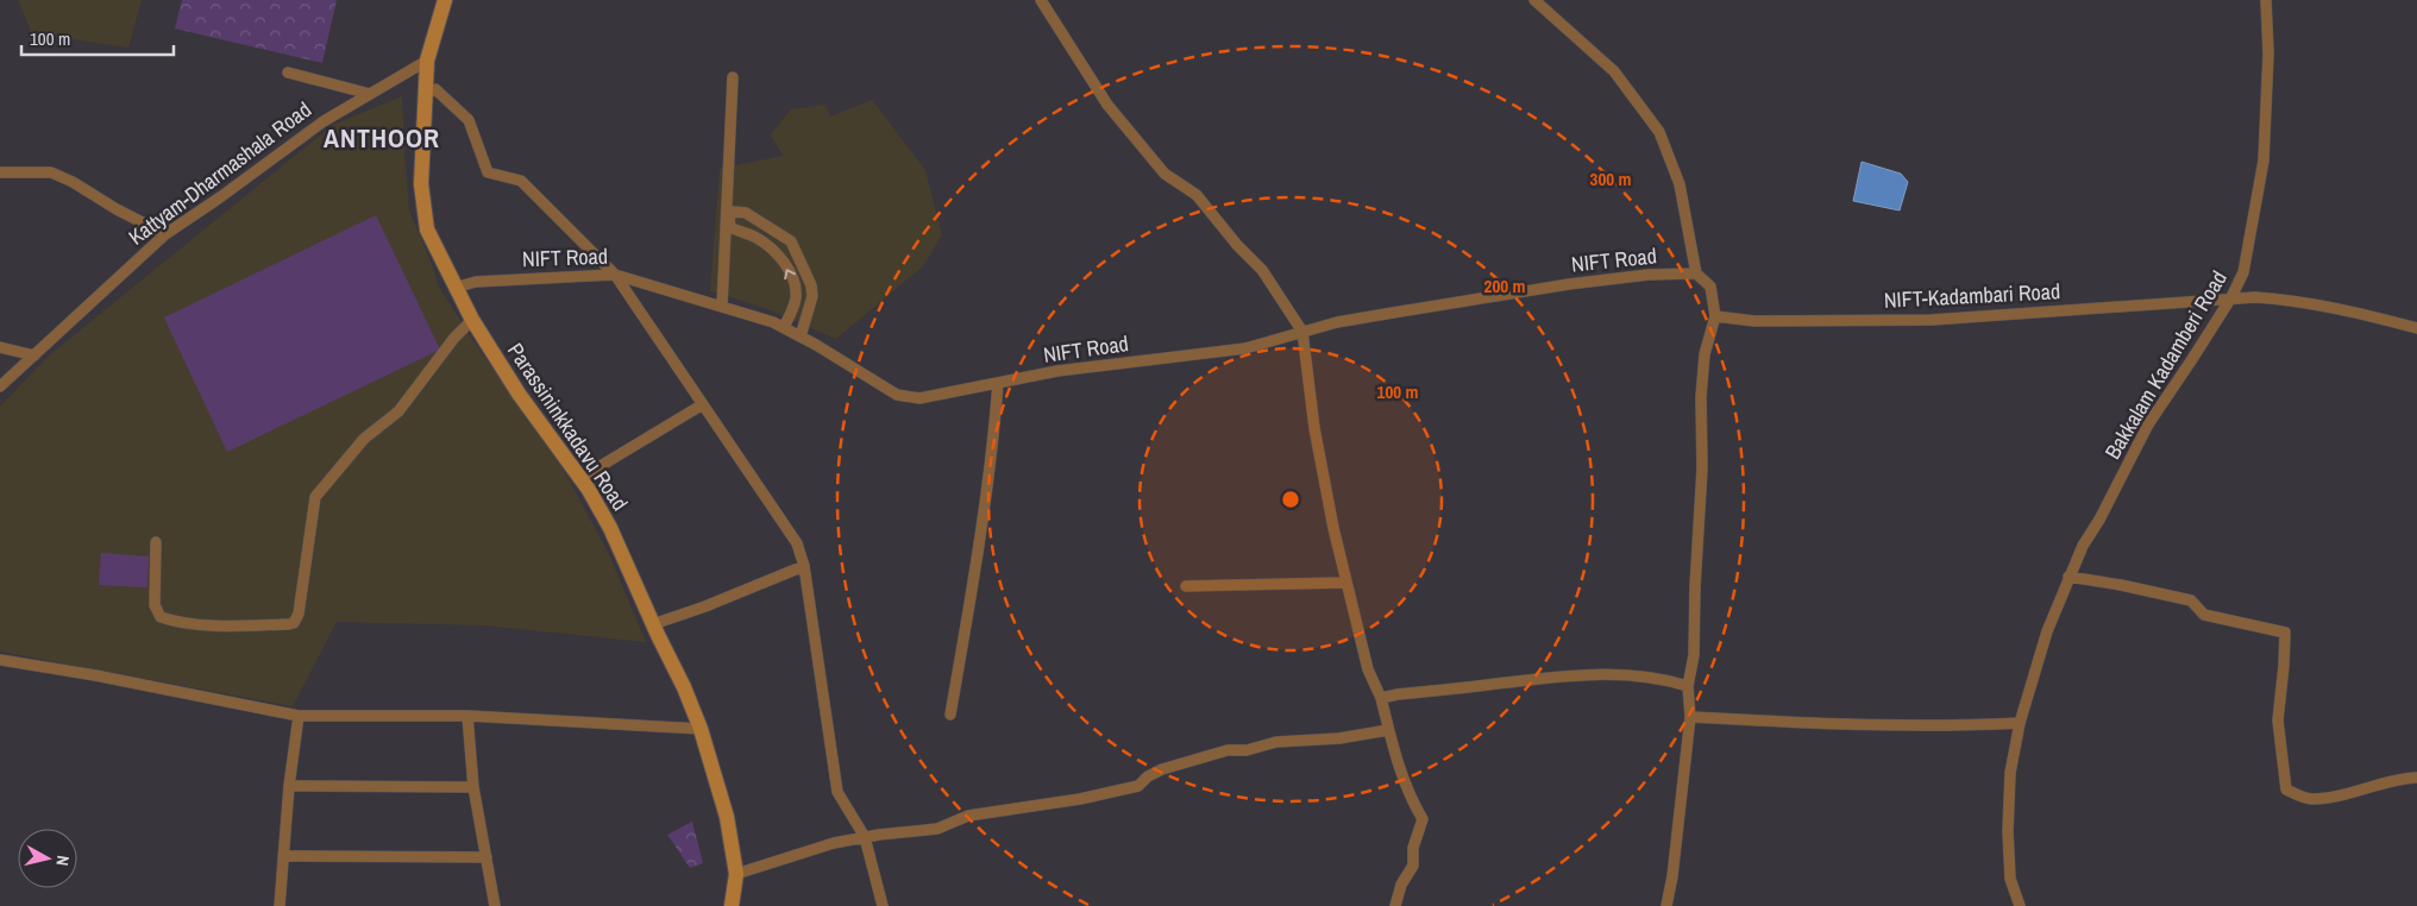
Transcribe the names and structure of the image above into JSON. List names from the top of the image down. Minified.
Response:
{"streets":{"main road":["Parassininkkadavu Road"],"street":["Kattyam-Dharmashala Road","NIFT Road","NIFT-Kadambari Road","Bakkalam Kadamberi Road"]},"crossings":[["Kattyam-Dharmashala Road","Parassininkkadavu Road"],["NIFT Road","Parassininkkadavu Road"],["NIFT-Kadambari Road","Bakkalam Kadamberi Road"]],"districts":["ANTHOOR"],"scale_bar":"100 m","north":"right","rings":["300 m","200 m","100 m"]}
